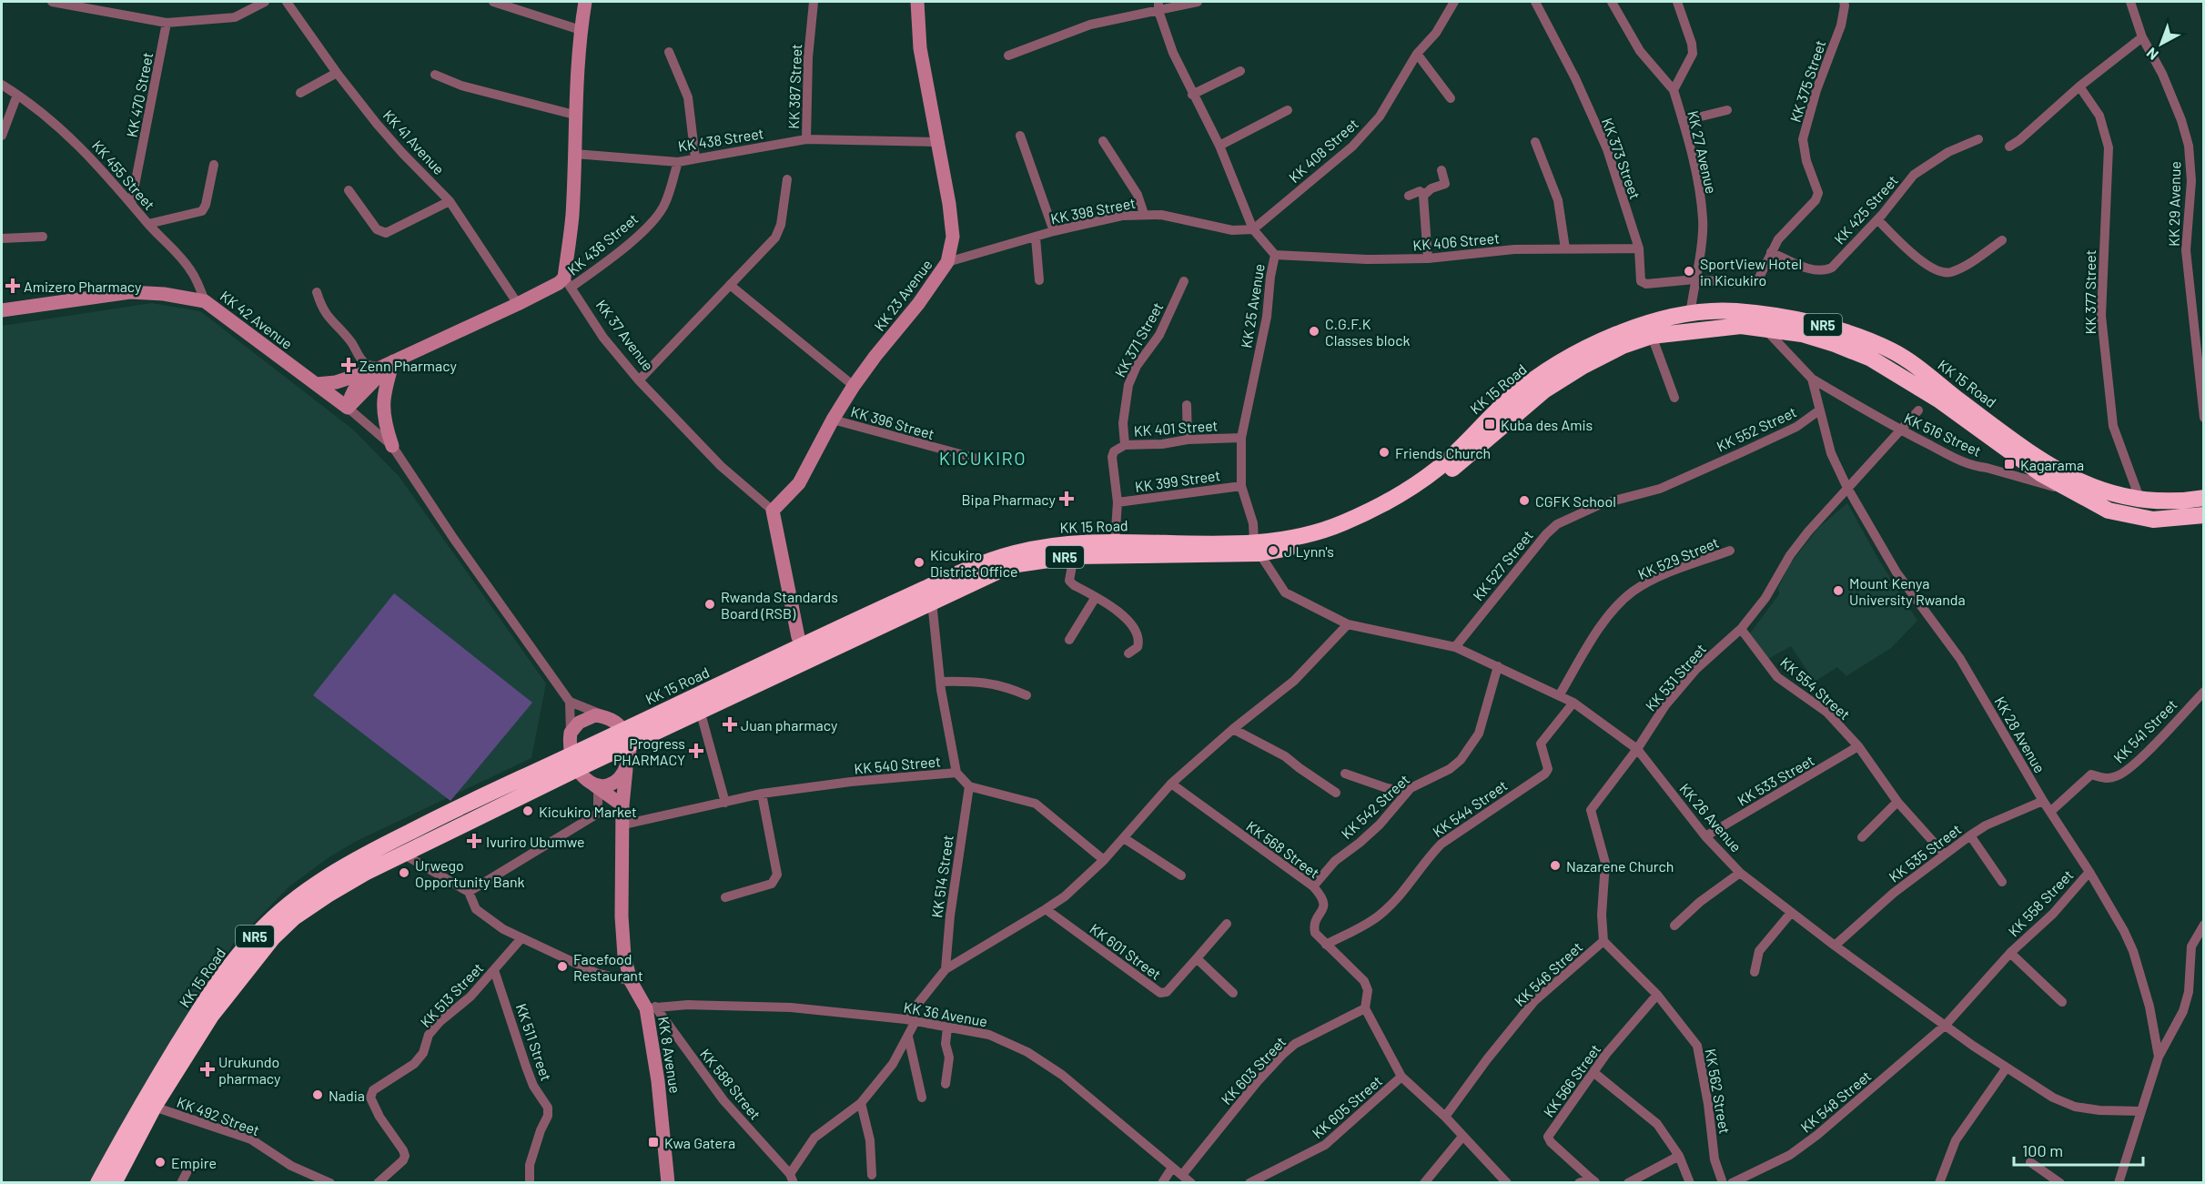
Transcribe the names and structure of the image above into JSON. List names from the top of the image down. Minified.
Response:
{"streets":{"highway":["NR5","KK 15 Road"],"main road":["KK 23 Avenue","KK 42 Avenue","KK 8 Avenue"],"street":["KK 375 Street","KK 387 Street","KK 470 Street","KK 438 Street","KK 41 Avenue","KK 408 Street","KK 27 Avenue","KK 373 Street","KK 455 Street","KK 29 Avenue","KK 425 Street","KK 398 Street","KK 406 Street","KK 436 Street","KK 377 Street","KK 25 Avenue","KK 37 Avenue","KK 371 Street","KK 396 Street","KK 401 Street","KK 552 Street","KK 516 Street","KK 399 Street","KK 529 Street","KK 527 Street","KK 531 Street","KK 554 Street","KK 541 Street","KK 28 Avenue","KK 540 Street","KK 533 Street","KK 542 Street","KK 544 Street","KK 26 Avenue","KK 568 Street","KK 535 Street","KK 514 Street","KK 558 Street","KK 601 Street","KK 546 Street","KK 513 Street","KK 36 Avenue","KK 511 Street","KK 603 Street","KK 566 Street","KK 588 Street","KK 562 Street","KK 548 Street","KK 605 Street","KK 492 Street"]},"crossings":[["KK 375 Street","KK 27 Avenue"],["KK 375 Street","KK 373 Street"],["KK 375 Street","KK 425 Street"],["KK 387 Street","KK 438 Street"],["KK 387 Street","KK 23 Avenue"],["KK 470 Street","KK 455 Street"],["KK 438 Street","KK 436 Street"],["KK 408 Street","KK 398 Street"],["KK 408 Street","KK 25 Avenue"],["KK 27 Avenue","KK 373 Street"],["KK 27 Avenue","KK 15 Road"],["KK 373 Street","KK 406 Street"],["KK 455 Street","KK 42 Avenue"],["KK 398 Street","KK 23 Avenue"],["KK 398 Street","KK 25 Avenue"],["KK 406 Street","KK 25 Avenue"],["KK 436 Street","KK 37 Avenue"],["KK 377 Street","KK 15 Road"],["KK 23 Avenue","KK 37 Avenue"],["KK 23 Avenue","KK 396 Street"],["KK 25 Avenue","KK 15 Road"],["KK 25 Avenue","KK 401 Street"],["KK 25 Avenue","KK 399 Street"],["KK 25 Avenue","KK 26 Avenue"],["KK 371 Street","KK 401 Street"],["KK 15 Road","KK 516 Street"],["KK 15 Road","KK 26 Avenue"],["KK 15 Road","KK 492 Street"],["KK 401 Street","KK 399 Street"],["KK 552 Street","KK 527 Street"],["KK 552 Street","KK 28 Avenue"],["KK 516 Street","KK 28 Avenue"],["KK 529 Street","KK 26 Avenue"],["KK 527 Street","KK 26 Avenue"],["KK 531 Street","KK 554 Street"],["KK 531 Street","KK 26 Avenue"],["KK 531 Street","KK 546 Street"],["KK 554 Street","KK 533 Street"],["KK 554 Street","KK 535 Street"],["KK 541 Street","KK 28 Avenue"],["KK 28 Avenue","KK 26 Avenue"],["KK 28 Avenue","KK 535 Street"],["KK 28 Avenue","KK 558 Street"],["KK 540 Street","KK 514 Street"],["KK 540 Street","KK 8 Avenue"],["KK 533 Street","KK 26 Avenue"],["KK 542 Street","KK 26 Avenue"],["KK 542 Street","KK 568 Street"],["KK 544 Street","KK 26 Avenue"],["KK 544 Street","KK 568 Street"],["KK 26 Avenue","KK 535 Street"],["KK 26 Avenue","KK 558 Street"],["KK 26 Avenue","KK 546 Street"],["KK 26 Avenue","KK 548 Street"],["KK 568 Street","KK 546 Street"],["KK 568 Street","KK 603 Street"],["KK 568 Street","KK 605 Street"],["KK 558 Street","KK 548 Street"],["KK 546 Street","KK 562 Street"],["KK 513 Street","KK 511 Street"],["KK 36 Avenue","KK 8 Avenue"],["KK 36 Avenue","KK 603 Street"],["KK 36 Avenue","KK 588 Street"],["KK 8 Avenue","KK 588 Street"],["KK 566 Street","KK 562 Street"]],"districts":["KICUKIRO"],"places":{"other":["SportView Hotel in Kicukiro","C.G.F.K Classes block","Friends Church","CGFK School","J Lynn's","Kicukiro District Office","Mount Kenya University Rwanda","Rwanda Standards Board (RSB)","Kicukiro Market","Nazarene Church","Urwego Opportunity Bank","Facefood Restaurant","Nadia","Empire"],"health":["Amizero Pharmacy","Zenn Pharmacy","Bipa Pharmacy","Juan pharmacy","Progress PHARMACY","Ivuriro Ubumwe","Urukundo pharmacy"],"transit":["Kuba des Amis","Kagarama","Kwa Gatera"]},"scale_bar":"100 m","north":"bottom left"}
